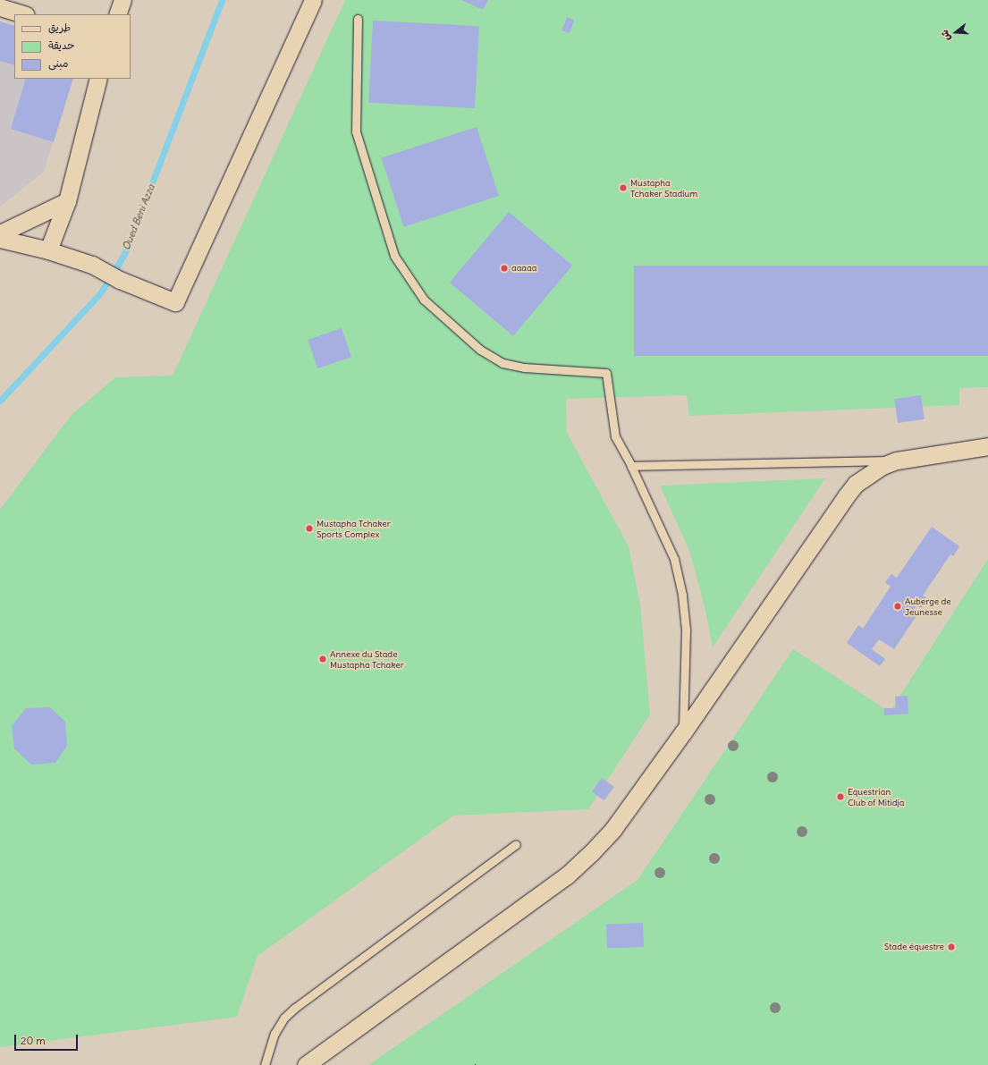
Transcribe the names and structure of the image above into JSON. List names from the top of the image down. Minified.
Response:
{"water":["Oued Beni Azza"],"places":["Mustapha Tchaker Stadium","aaaaa","Mustapha Tchaker Sports Complex","Auberge de Jeunesse","Annexe du Stade Mustapha Tchaker","Equestrian Club of Mitidja","Stade équestre"],"legend":["طريق","حديقة","مبنى"],"scale_bar":"20 m","north":"left"}
